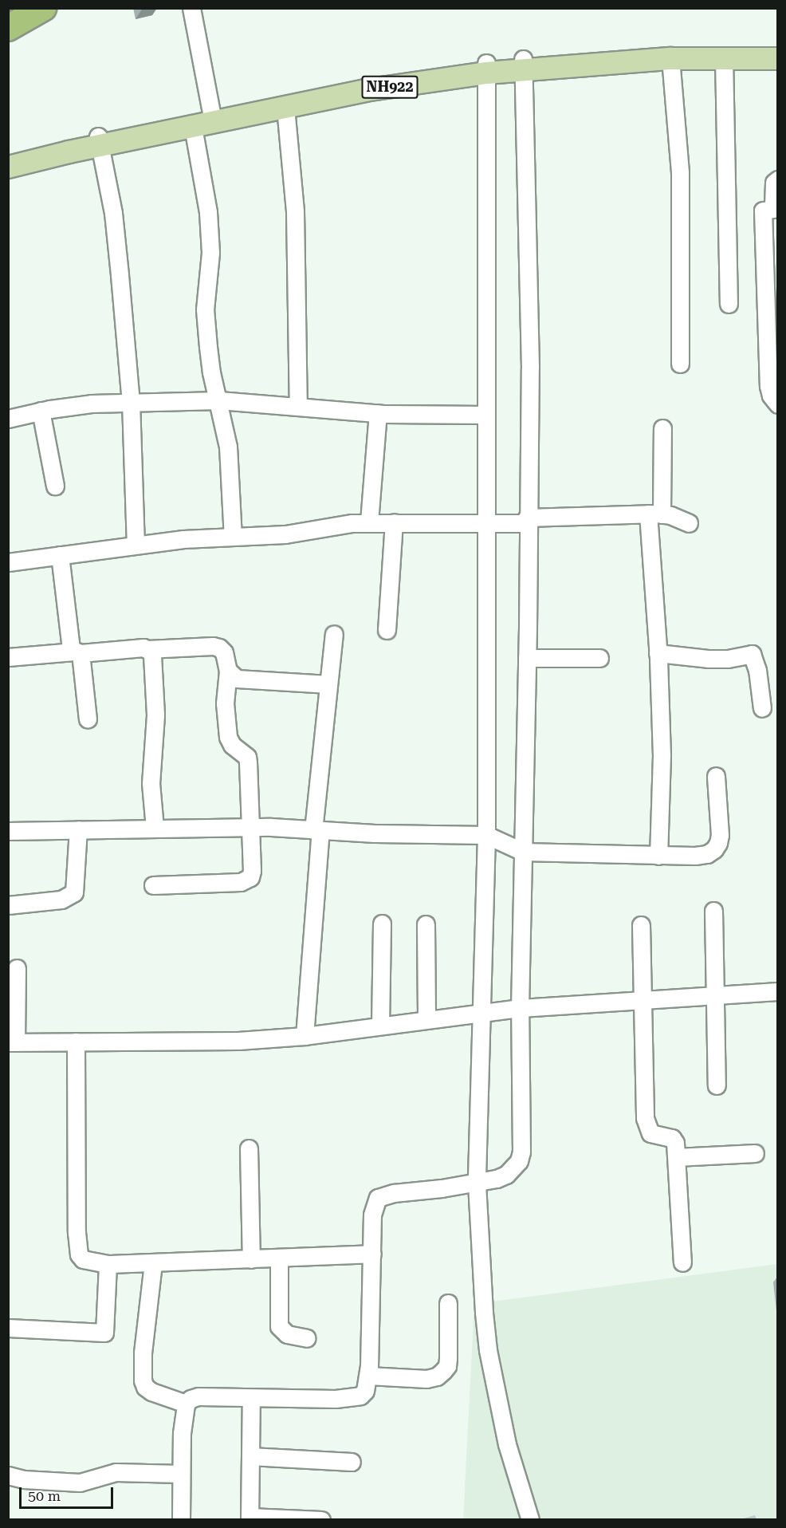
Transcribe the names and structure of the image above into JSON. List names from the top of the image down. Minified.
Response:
{"streets":{"main road":["NH922"]},"scale_bar":"50 m"}
